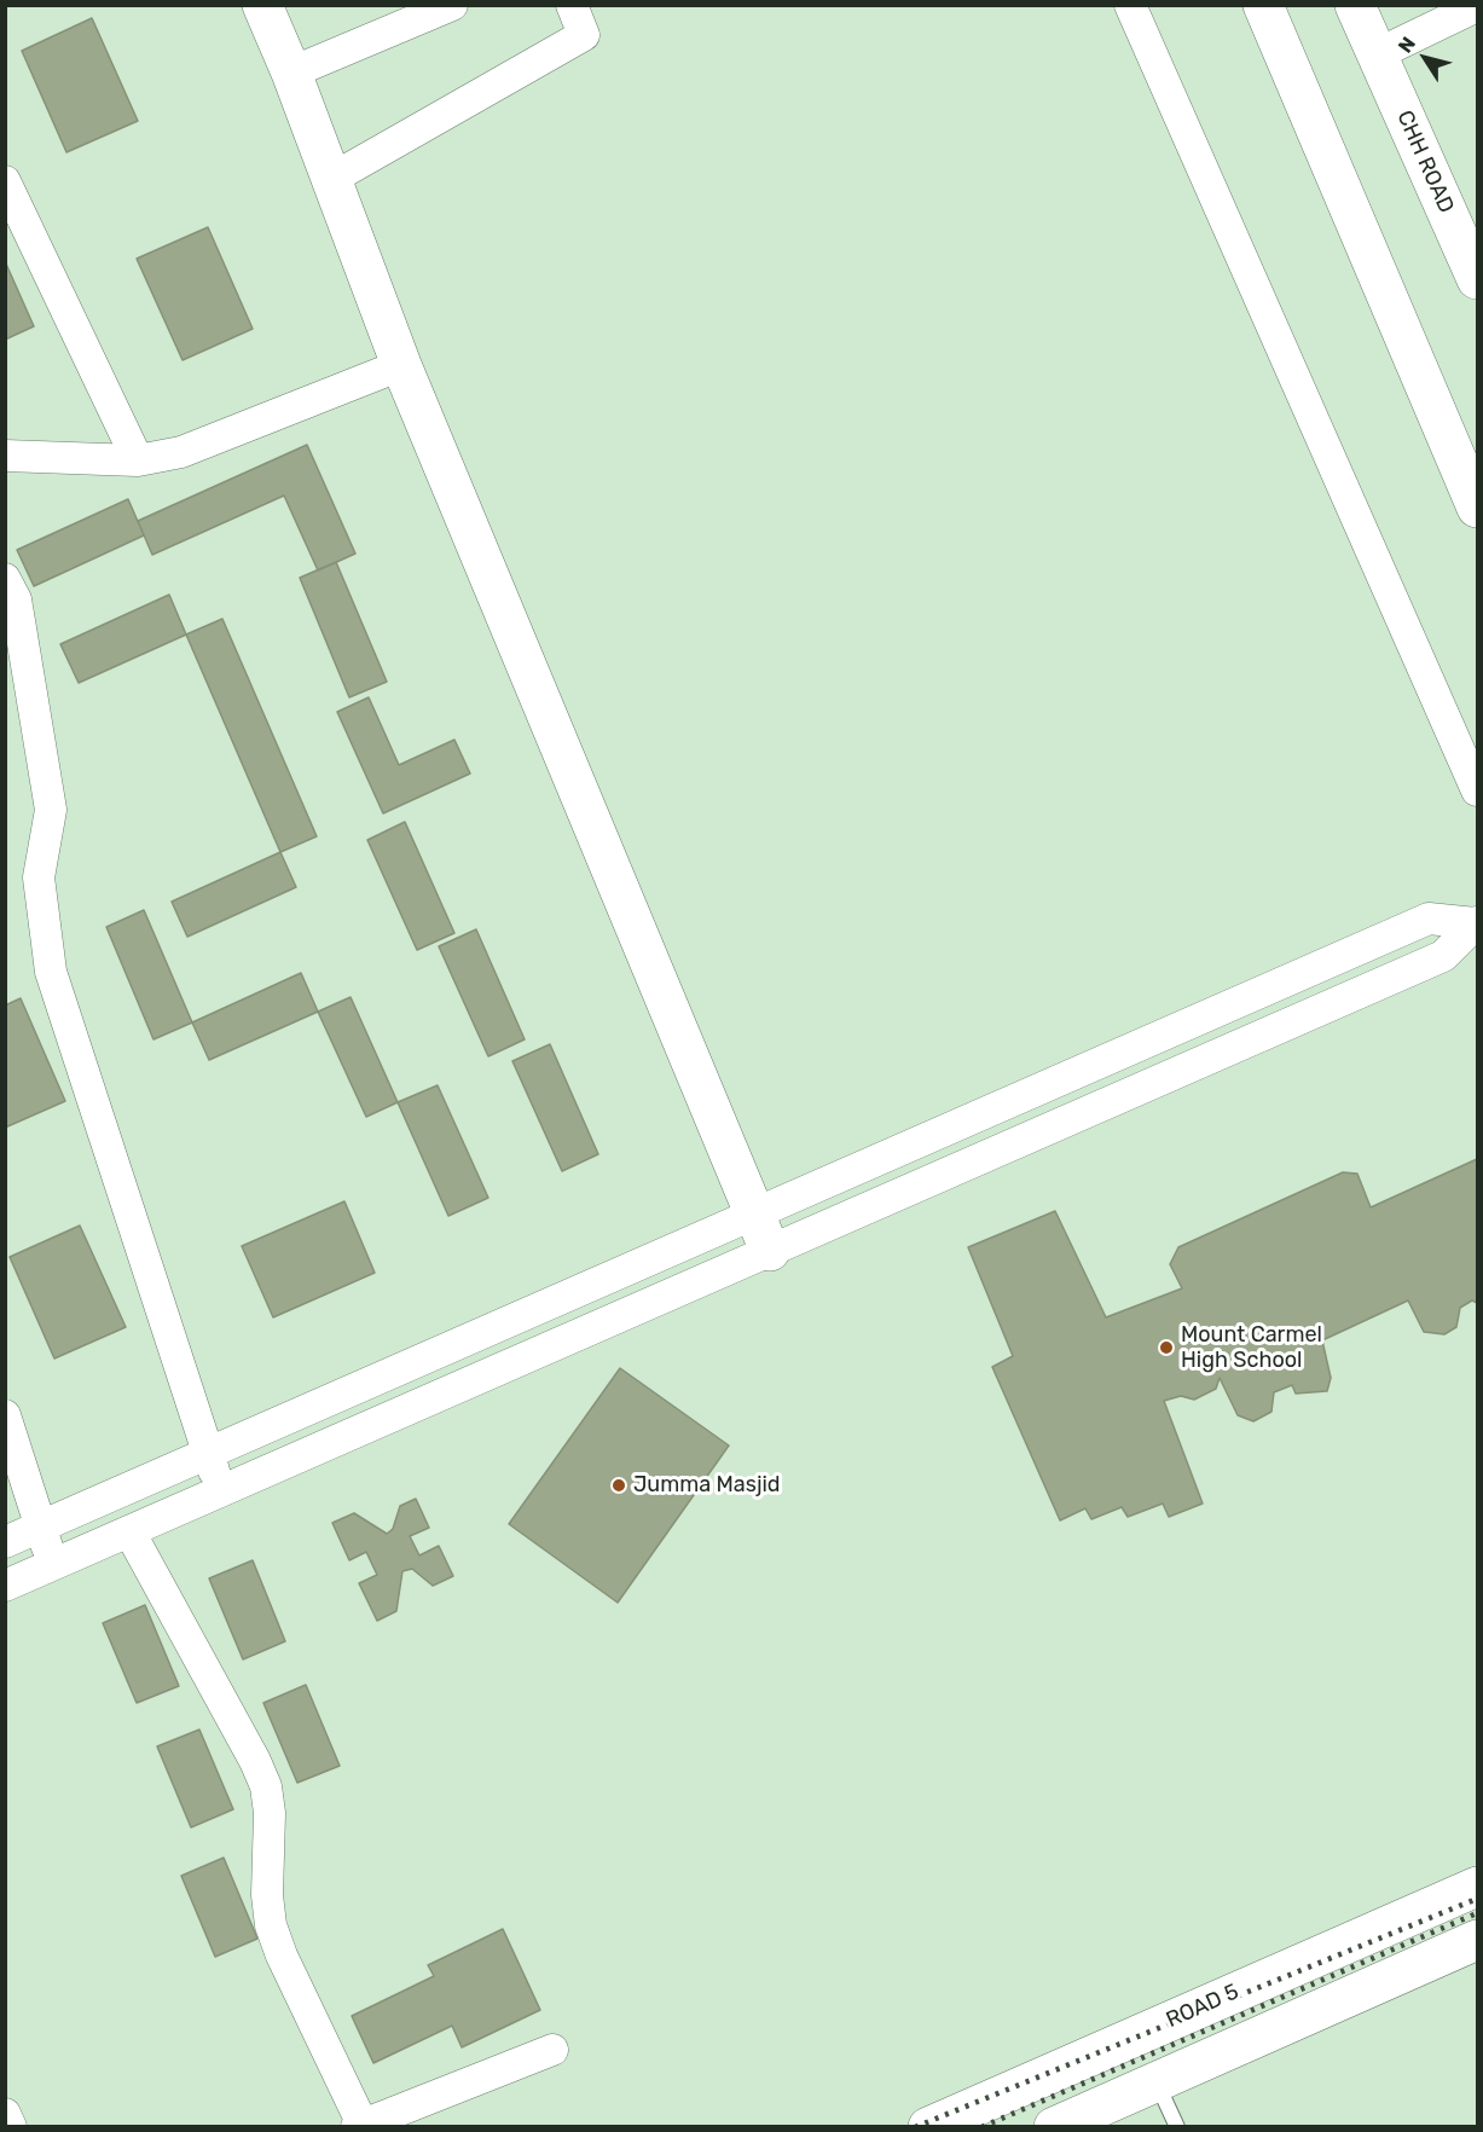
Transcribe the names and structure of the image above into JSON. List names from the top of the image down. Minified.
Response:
{"streets":{"street":["CHH ROAD","ROAD 5"]},"places":["Mount Carmel High School","Jumma Masjid"],"north":"top left"}
